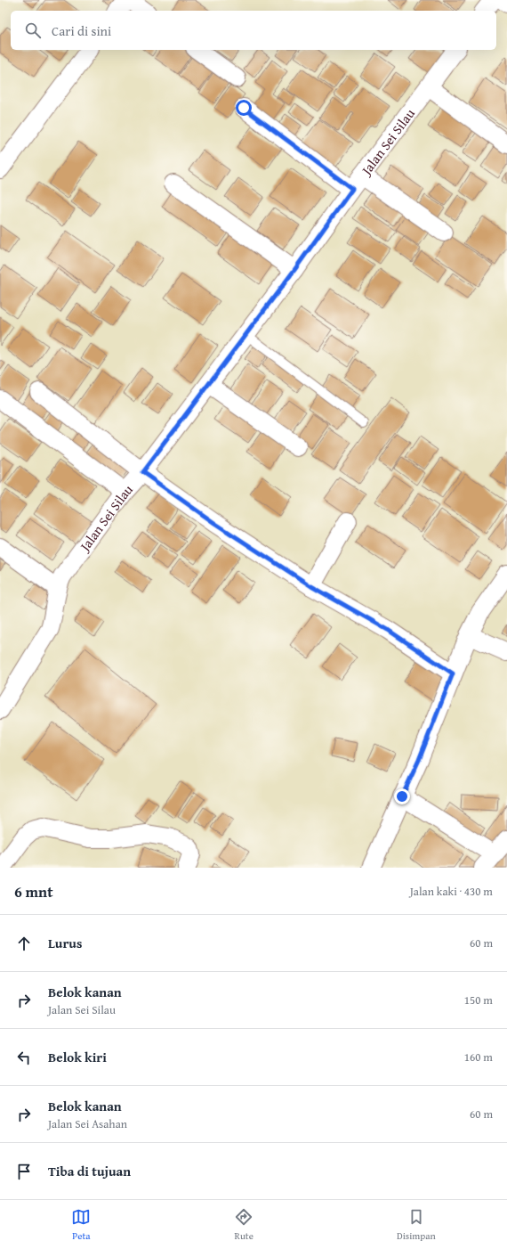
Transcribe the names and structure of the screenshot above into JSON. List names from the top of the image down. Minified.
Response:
{"streets":{"street":["Jalan Sei Silau"]},"page":{"search":"Cari di sini","heading":["6 mnt","Jalan kaki · 430 m"],"list":[["Lurus","60 m"],["Belok kanan","Jalan Sei Silau","150 m"],["Belok kiri","160 m"],["Belok kanan","Jalan Sei Asahan","60 m"],"Tiba di tujuan"],"nav":["Peta","Rute","Disimpan"]}}
